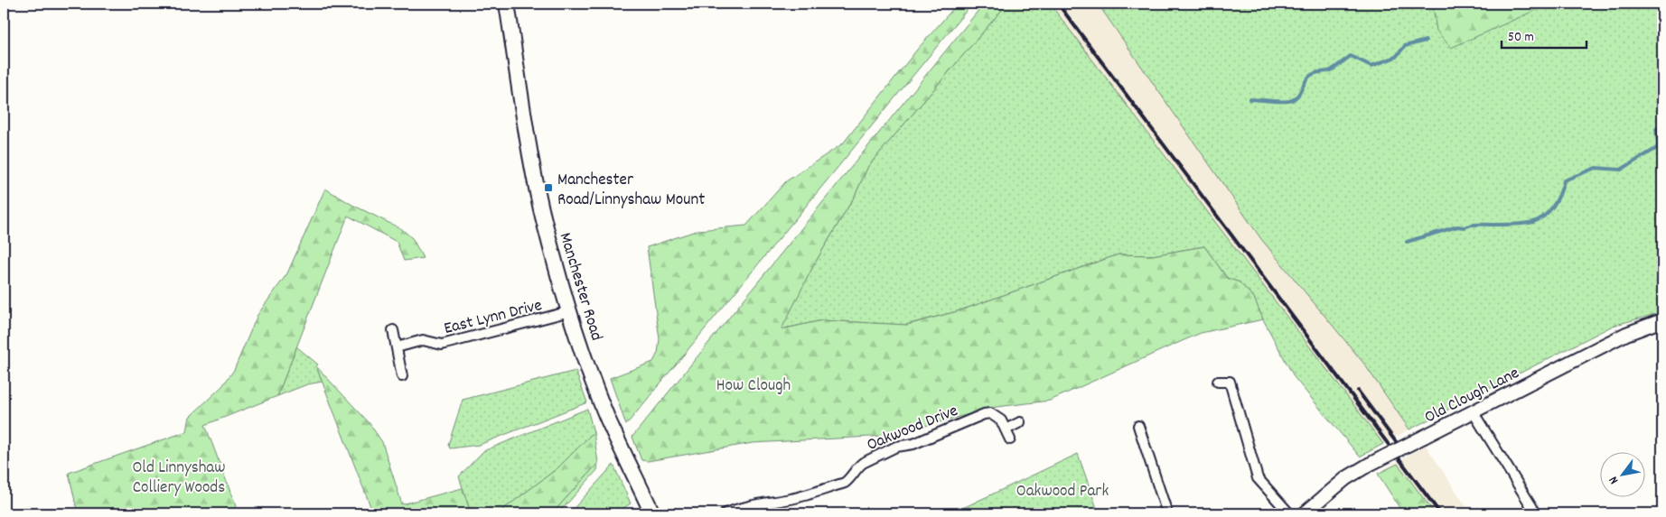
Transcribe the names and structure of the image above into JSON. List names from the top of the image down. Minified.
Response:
{"streets":{"main road":["Manchester Road"],"street":["East Lynn Drive","Old Clough Lane","Oakwood Drive"]},"crossings":[["Manchester Road","East Lynn Drive"]],"parks":["How Clough","Old Linnyshaw Colliery Woods","Oakwood Park"],"places":{"transit":["Manchester Road/Linnyshaw Mount"]},"scale_bar":"50 m","north":"bottom left"}
